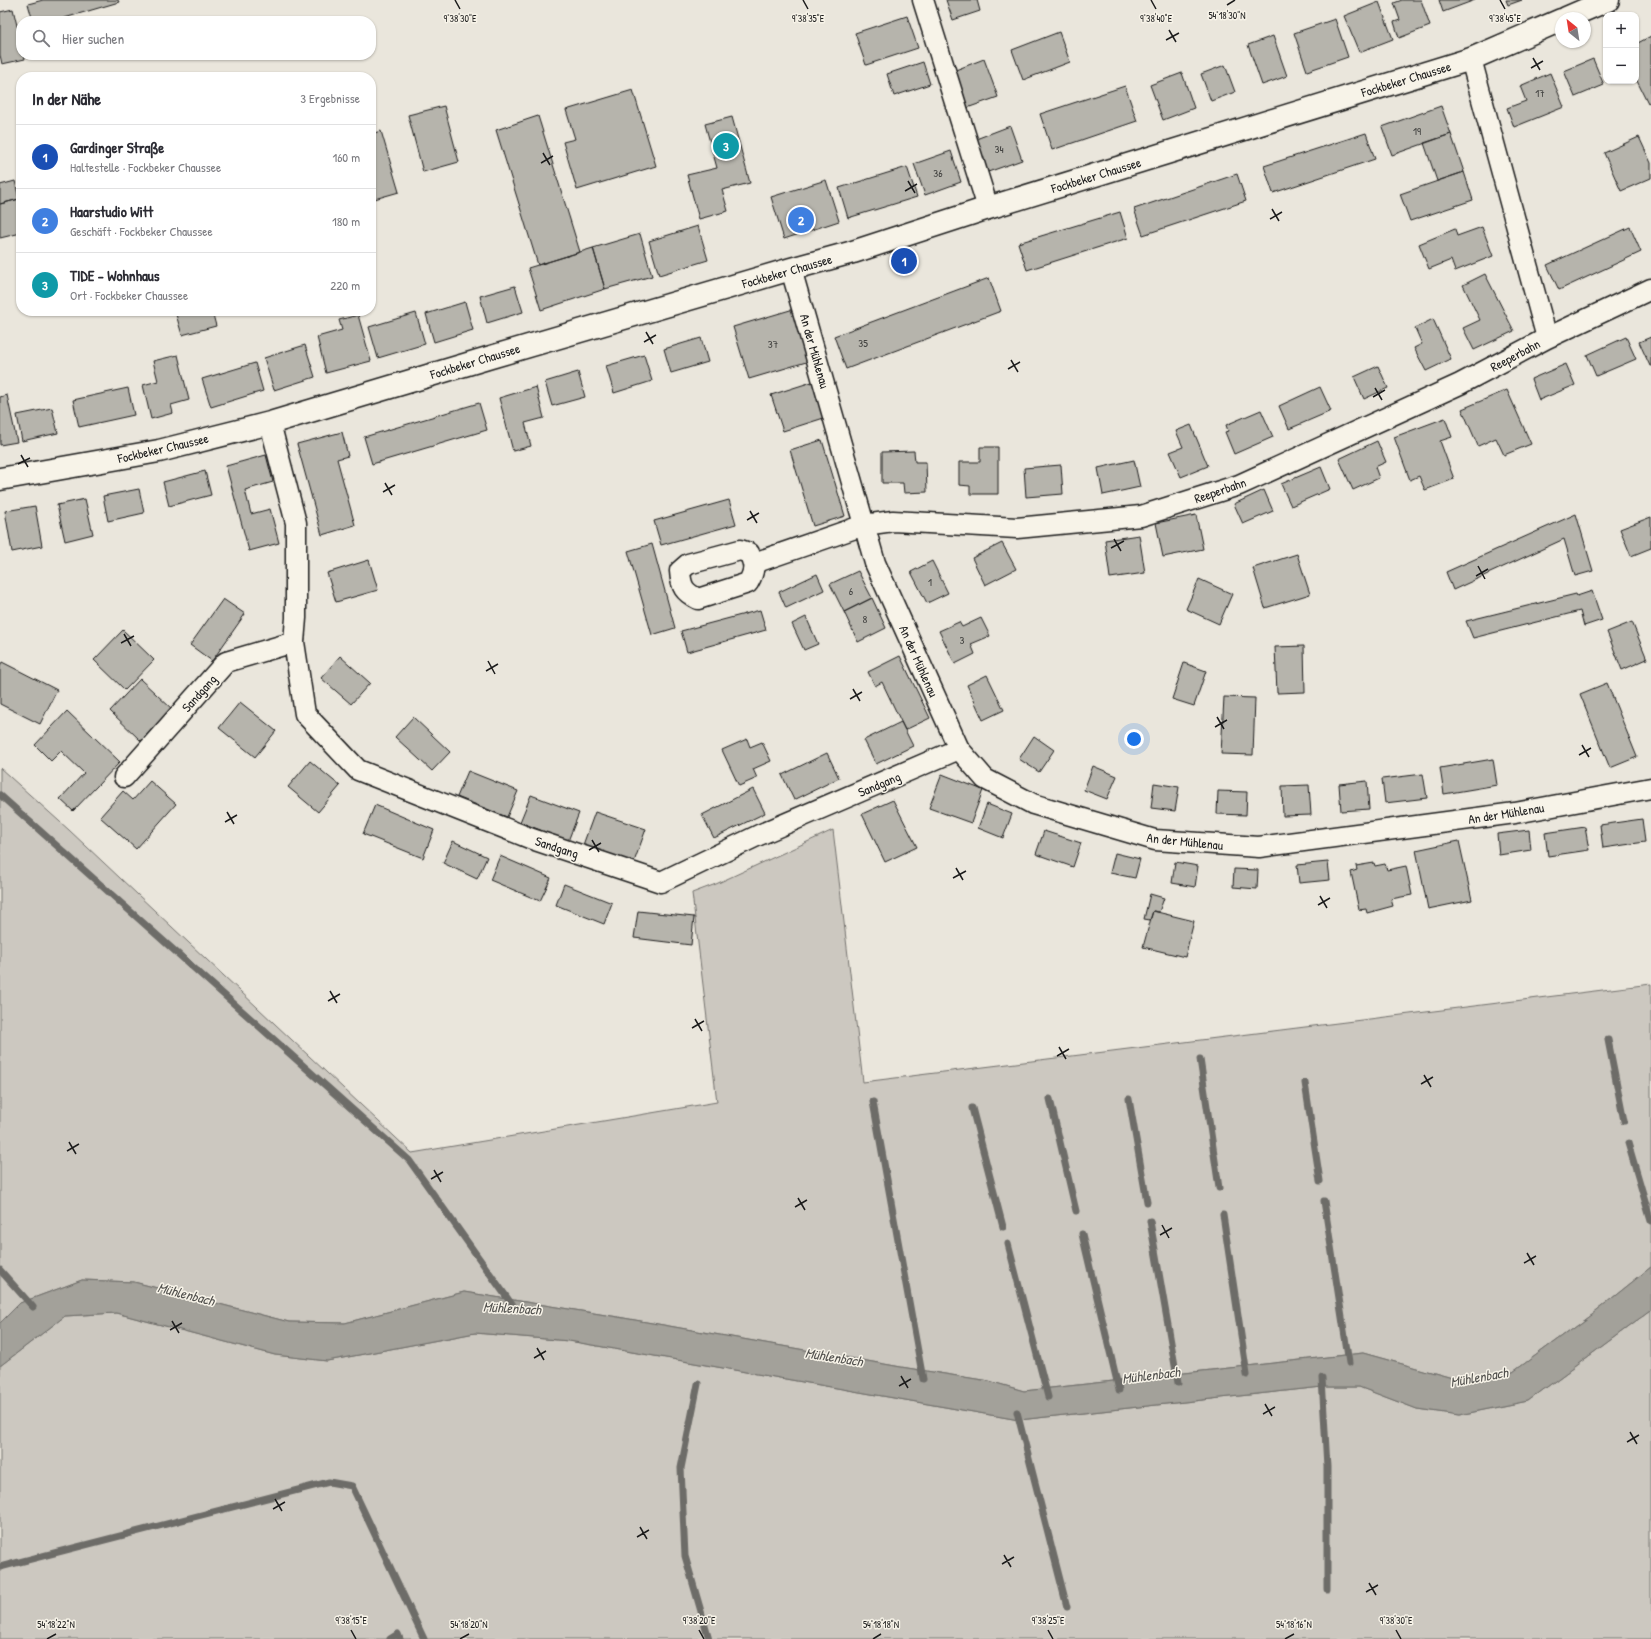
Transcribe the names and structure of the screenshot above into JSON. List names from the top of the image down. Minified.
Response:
{"streets":{"main road":["Fockbeker Chaussee"],"street":["An der Mühlenau","Reeperbahn","Sandgang"]},"crossings":[["Fockbeker Chaussee","An der Mühlenau"],["Fockbeker Chaussee","Reeperbahn"],["Fockbeker Chaussee","Sandgang"],["An der Mühlenau","Reeperbahn"],["An der Mühlenau","Sandgang"]],"water":["Mühlenbach"],"house_numbers":["17","19","34","36","35","37","1","6","8","3"],"north":"top left","page":{"map_buttons":["+","−"],"search":"Hier suchen","heading":["In der Nähe","3 Ergebnisse"],"list":[{"mark":"1","name":"Gardinger Straße","note":"Haltestelle · Fockbeker Chaussee","value":"160 m"},{"mark":"2","name":"Haarstudio Witt","note":"Geschäft · Fockbeker Chaussee","value":"180 m"},{"mark":"3","name":"TIDE - Wohnhaus","note":"Ort · Fockbeker Chaussee","value":"220 m"}],"pins":["3","2","1"]},"coordinates":["54°18'30\"N","9°38'30\"E","9°38'35\"E","9°38'40\"E","9°38'45\"E","9°38'15\"E","9°38'20\"E","9°38'25\"E","54°18'22\"N","54°18'20\"N","54°18'18\"N","54°18'16\"N"]}
